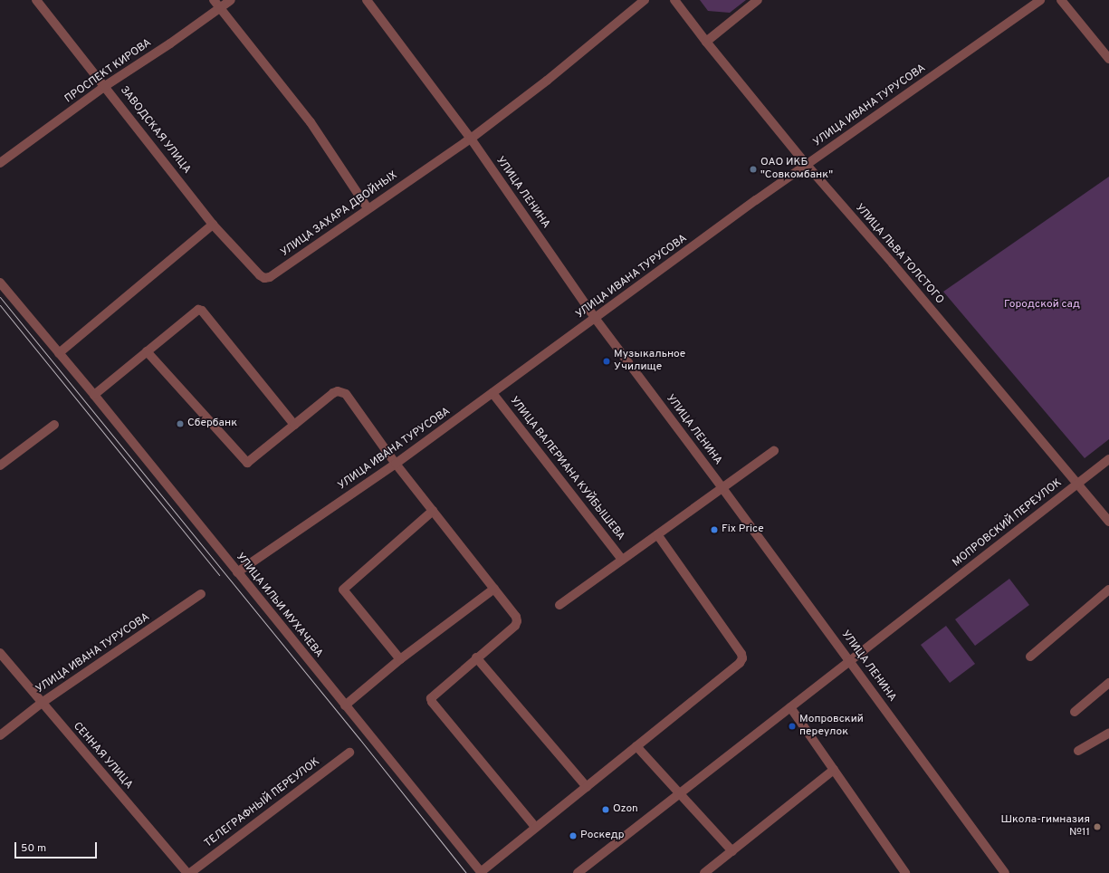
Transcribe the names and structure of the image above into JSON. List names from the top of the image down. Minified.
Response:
{"streets":{"street":["ПРОСПЕКТ КИРОВА","УЛИЦА ИВАНА ТУРУСОВА","ЗАВОДСКАЯ УЛИЦА","УЛИЦА ЛЕНИНА","УЛИЦА ЗАХАРА ДВОЙНЫХ","УЛИЦА ЛЬВА ТОЛСТОГО","УЛИЦА ВАЛЕРИАНА КУЙБЫШЕВА","МОПРОВСКИЙ ПЕРЕУЛОК","УЛИЦА ИЛЬИ МУХАЧЕВА","СЕННАЯ УЛИЦА","ТЕЛЕГРАФНЫЙ ПЕРЕУЛОК"]},"crossings":[["ПРОСПЕКТ КИРОВА","ЗАВОДСКАЯ УЛИЦА"],["УЛИЦА ИВАНА ТУРУСОВА","УЛИЦА ЛЕНИНА"],["УЛИЦА ИВАНА ТУРУСОВА","УЛИЦА ЛЬВА ТОЛСТОГО"],["УЛИЦА ИВАНА ТУРУСОВА","УЛИЦА ВАЛЕРИАНА КУЙБЫШЕВА"],["УЛИЦА ИВАНА ТУРУСОВА","УЛИЦА ИЛЬИ МУХАЧЕВА"],["УЛИЦА ИВАНА ТУРУСОВА","СЕННАЯ УЛИЦА"],["ЗАВОДСКАЯ УЛИЦА","УЛИЦА ЗАХАРА ДВОЙНЫХ"],["УЛИЦА ЛЕНИНА","УЛИЦА ЗАХАРА ДВОЙНЫХ"],["УЛИЦА ЛЕНИНА","МОПРОВСКИЙ ПЕРЕУЛОК"],["УЛИЦА ЛЬВА ТОЛСТОГО","МОПРОВСКИЙ ПЕРЕУЛОК"],["СЕННАЯ УЛИЦА","ТЕЛЕГРАФНЫЙ ПЕРЕУЛОК"]],"parks":["Городской сад"],"places":["ОАО ИКБ \"Совкомбанк\"","Музыкальное Училище","Сбербанк","Fix Price","Мопровский переулок","Ozon","Школа-гимназия №11","Роскедр"],"scale_bar":"50 m"}
